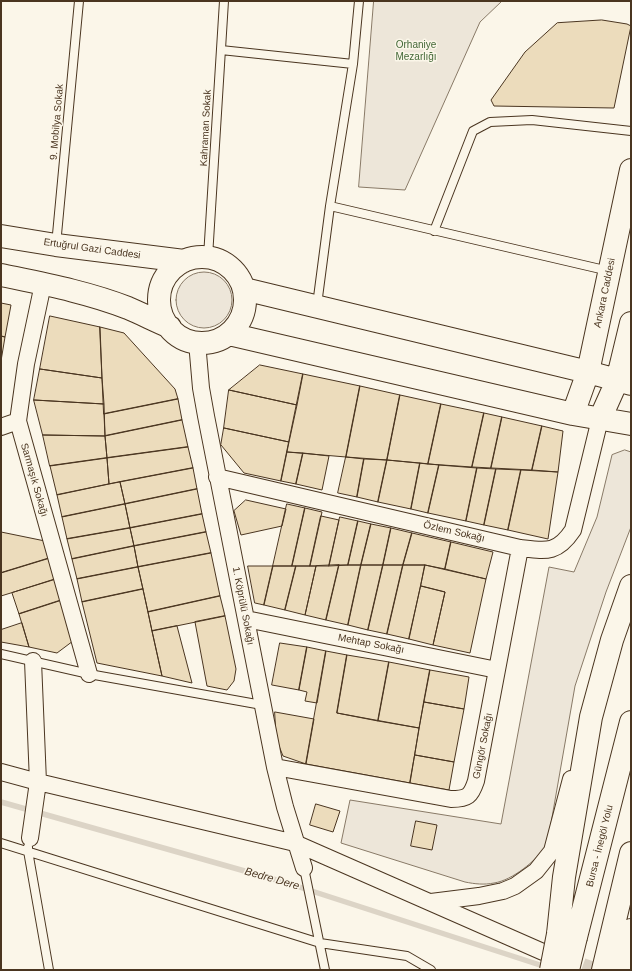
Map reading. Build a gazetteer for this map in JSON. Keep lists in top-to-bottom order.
{
  "streets": {
    "main road": ["Ertuğrul Gazi Caddesi", "Ankara Caddesi", "Bursa - İnegöl Yolu"],
    "street": [
      "Sarmaşık Sokağı",
      "Özlem Sokağı",
      "1. Köprülü Sokağı",
      "Mehtap Sokağı",
      "Güngör Sokağı"
    ],
    "lane": ["9. Mobilya Sokak", "Kahraman Sokak"]
  },
  "crossings": [
    ["9. Mobilya Sokak", "Ertuğrul Gazi Caddesi"],
    ["Kahraman Sokak", "Ertuğrul Gazi Caddesi"],
    ["Kahraman Sokak", "1. Köprülü Sokağı"],
    ["Ertuğrul Gazi Caddesi", "1. Köprülü Sokağı"],
    ["Özlem Sokağı", "1. Köprülü Sokağı"],
    ["Özlem Sokağı", "Güngör Sokağı"],
    ["1. Köprülü Sokağı", "Mehtap Sokağı"],
    ["1. Köprülü Sokağı", "Güngör Sokağı"],
    ["Mehtap Sokağı", "Güngör Sokağı"]
  ],
  "water": ["Bedre Dere"],
  "parks": ["Orhaniye Mezarlığı"]
}
